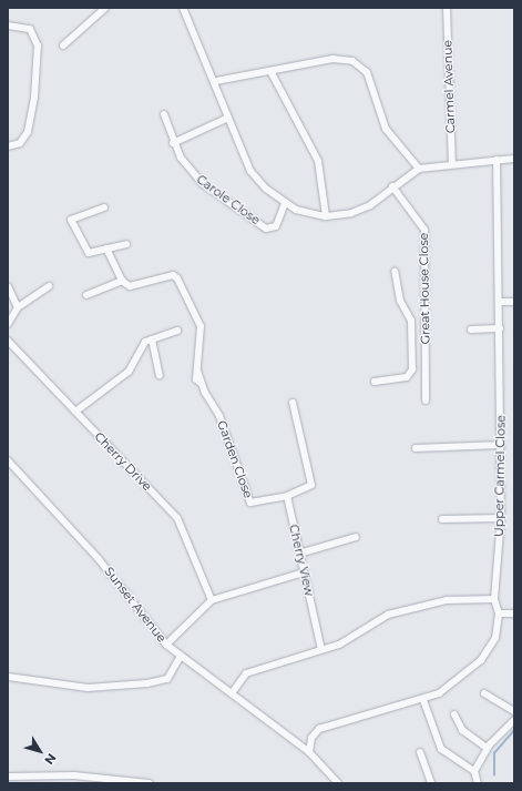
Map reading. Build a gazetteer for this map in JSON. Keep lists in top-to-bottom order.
{
  "streets": {
    "street": [
      "Carmel Avenue",
      "Carole Close",
      "Great House Close",
      "Garden Close",
      "Cherry Drive",
      "Upper Carmel Close",
      "Cherry View",
      "Sunset Avenue"
    ]
  },
  "crossings": [
    ["Garden Close", "Cherry View"],
    ["Upper Carmel Close", "Sunset Avenue"]
  ],
  "north": "bottom right"
}
